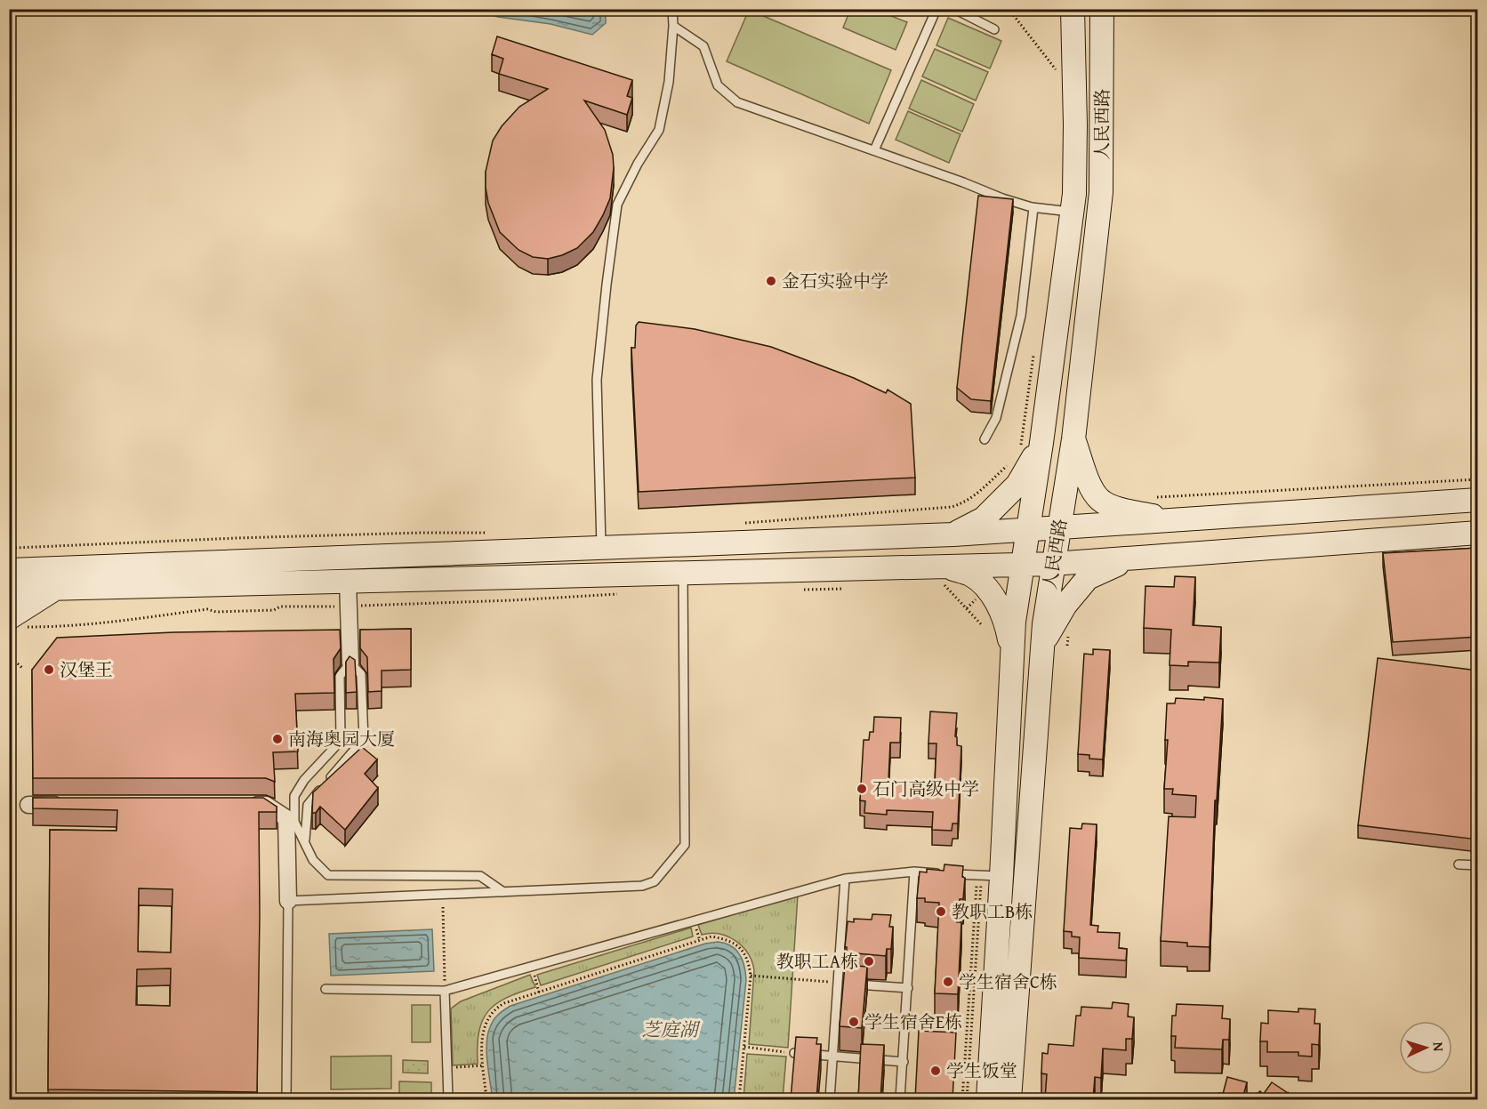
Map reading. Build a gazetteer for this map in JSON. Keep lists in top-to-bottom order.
{
  "streets": {
    "main road": ["人民西路"]
  },
  "water": ["芝庭湖"],
  "places": [
    "金石实验中学",
    "汉堡王",
    "南海奥园大厦",
    "石门高级中学",
    "教职工B栋",
    "教职工A栋",
    "学生宿舍C栋",
    "学生宿舍E栋",
    "学生饭堂"
  ],
  "north": "right"
}
